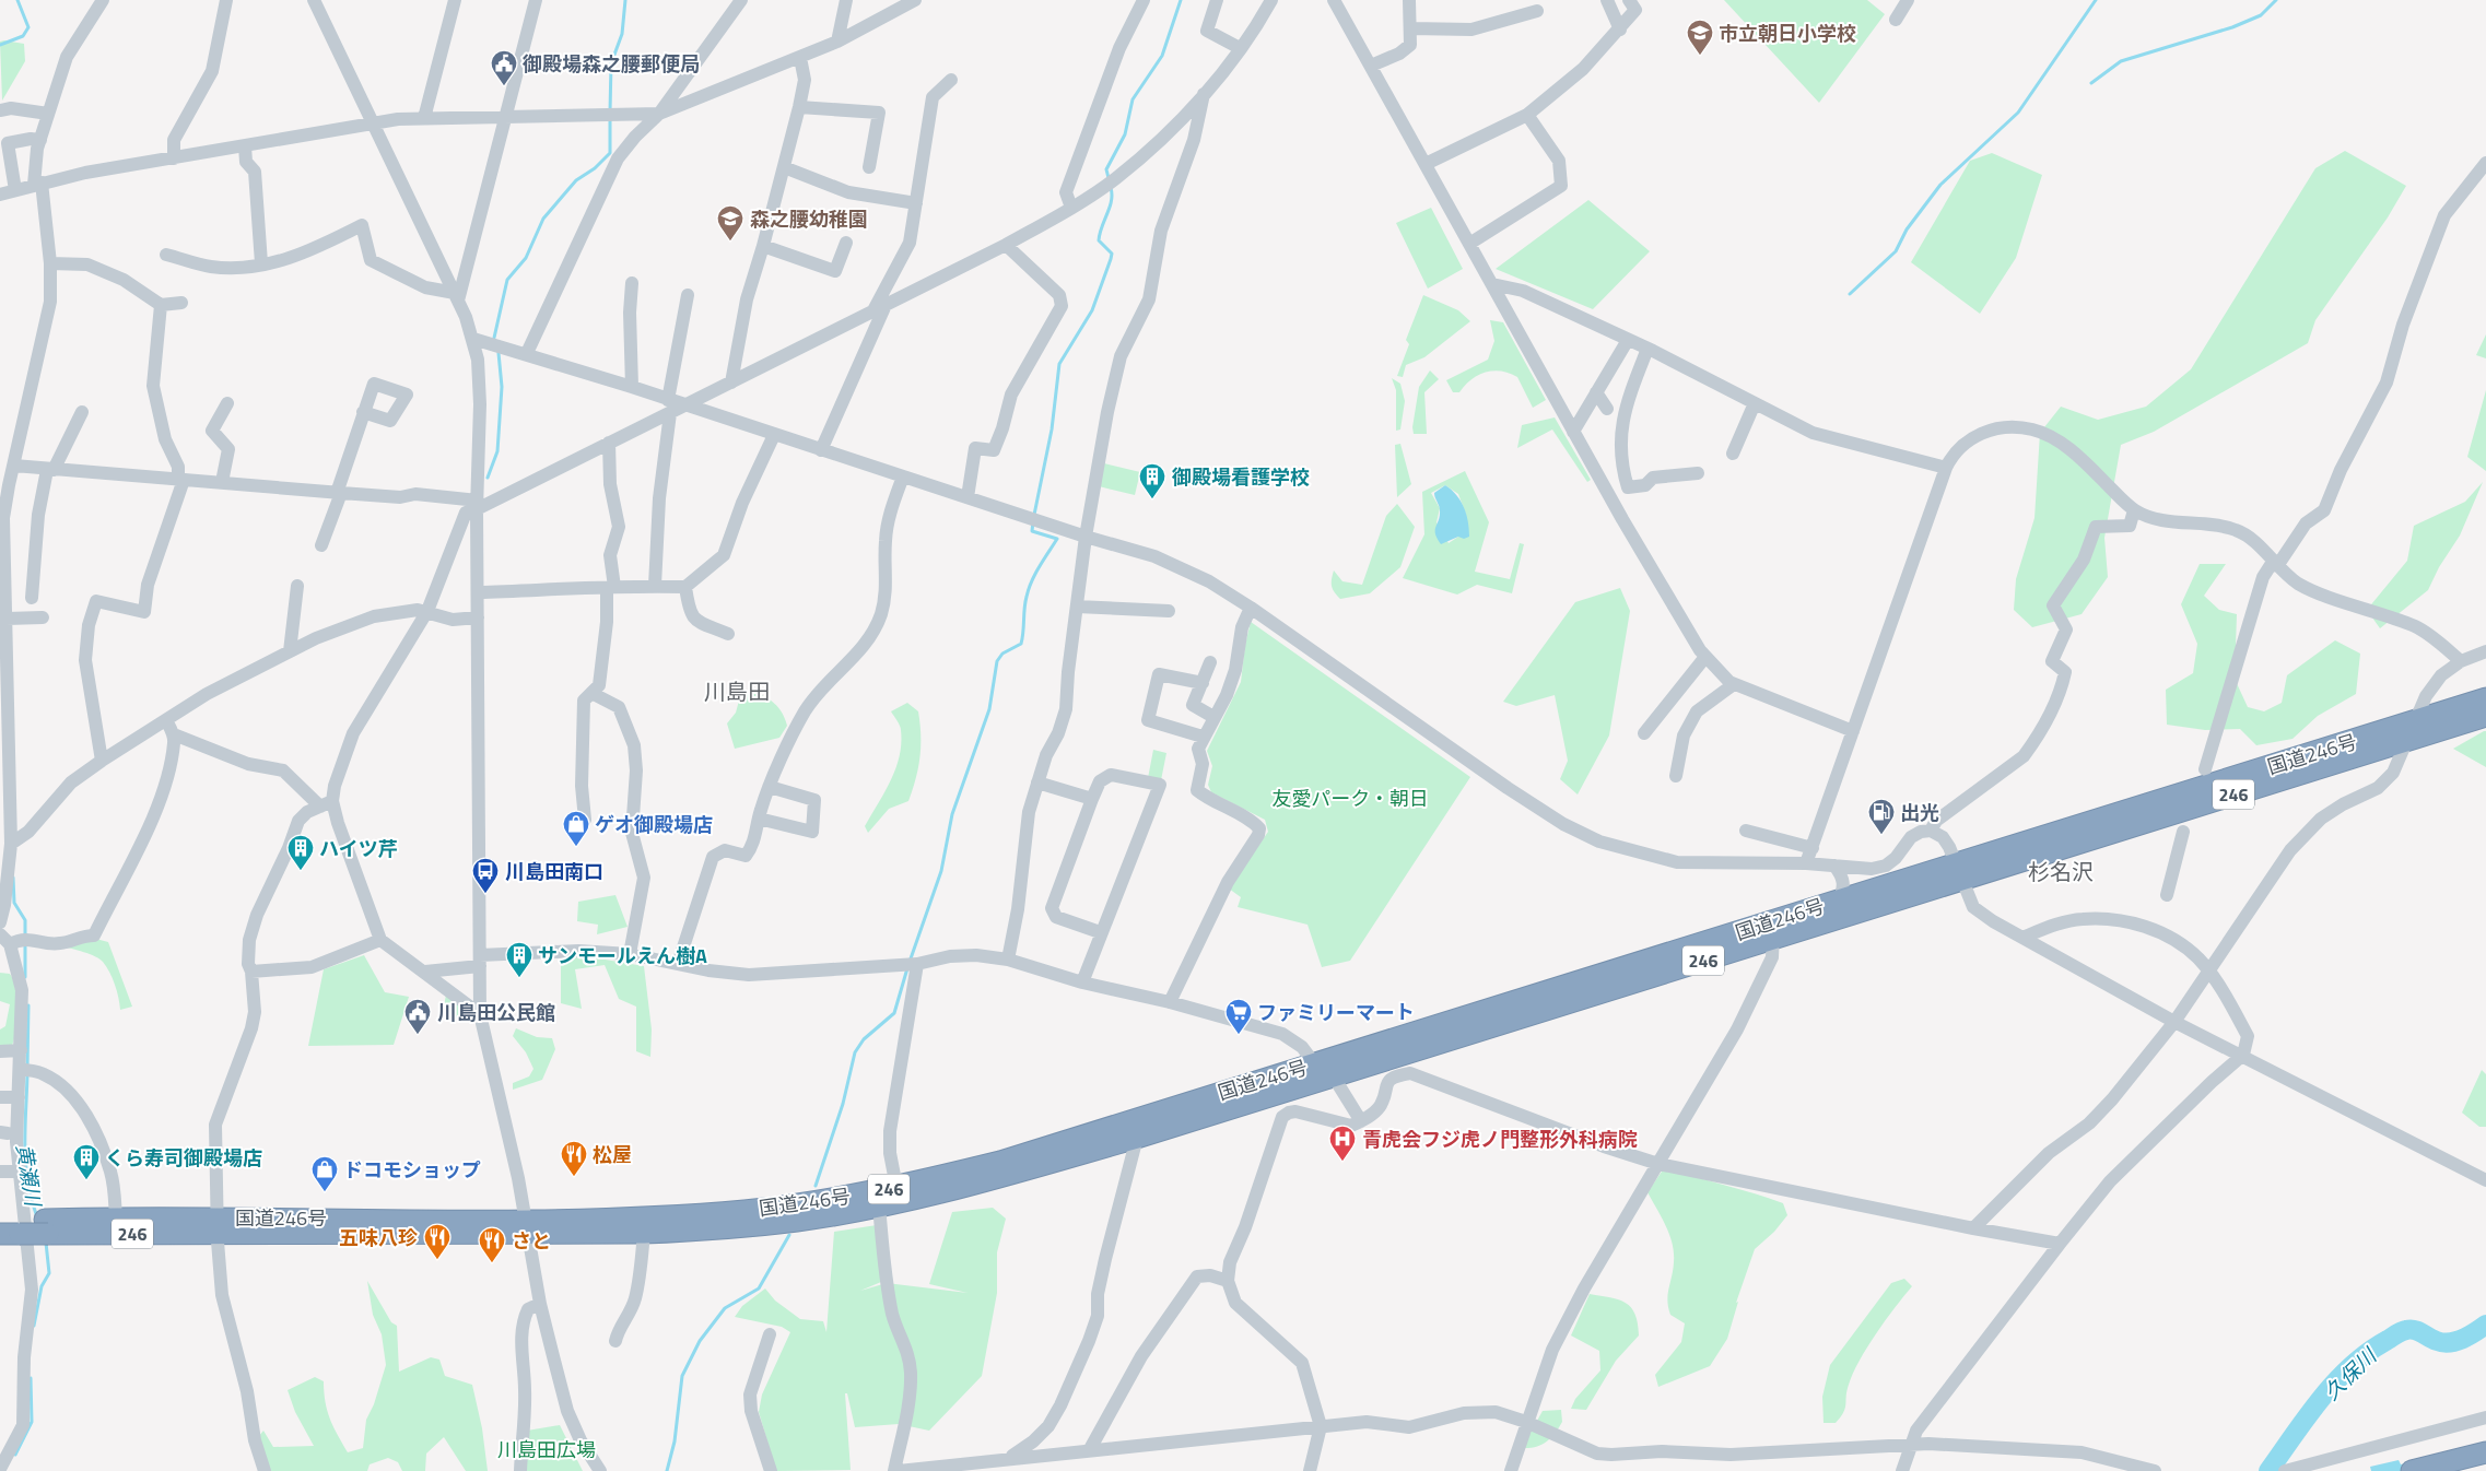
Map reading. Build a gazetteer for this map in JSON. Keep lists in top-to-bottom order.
{
  "streets": {
    "highway": ["国道246号", "246"]
  },
  "districts": ["川島田", "杉名沢"],
  "water": ["黄瀬川", "久保川"],
  "parks": ["友愛パーク・朝日", "川島田広場"],
  "places": {
    "school or university": ["市立朝日小学校", "森之腰幼稚園"],
    "public building": ["御殿場森之腰郵便局", "川島田公民館"],
    "building": [
      "御殿場看護学校",
      "ハイツ芹",
      "サンモールえん樹A",
      "くら寿司御殿場店"
    ],
    "fuel station": ["出光"],
    "shop": ["ゲオ御殿場店", "ドコモショップ"],
    "bus stop": ["川島田南口"],
    "supermarket": ["ファミリーマート"],
    "hospital": ["青虎会フジ虎ノ門整形外科病院"],
    "restaurant": ["松屋", "五味八珍", "さと"]
  }
}
